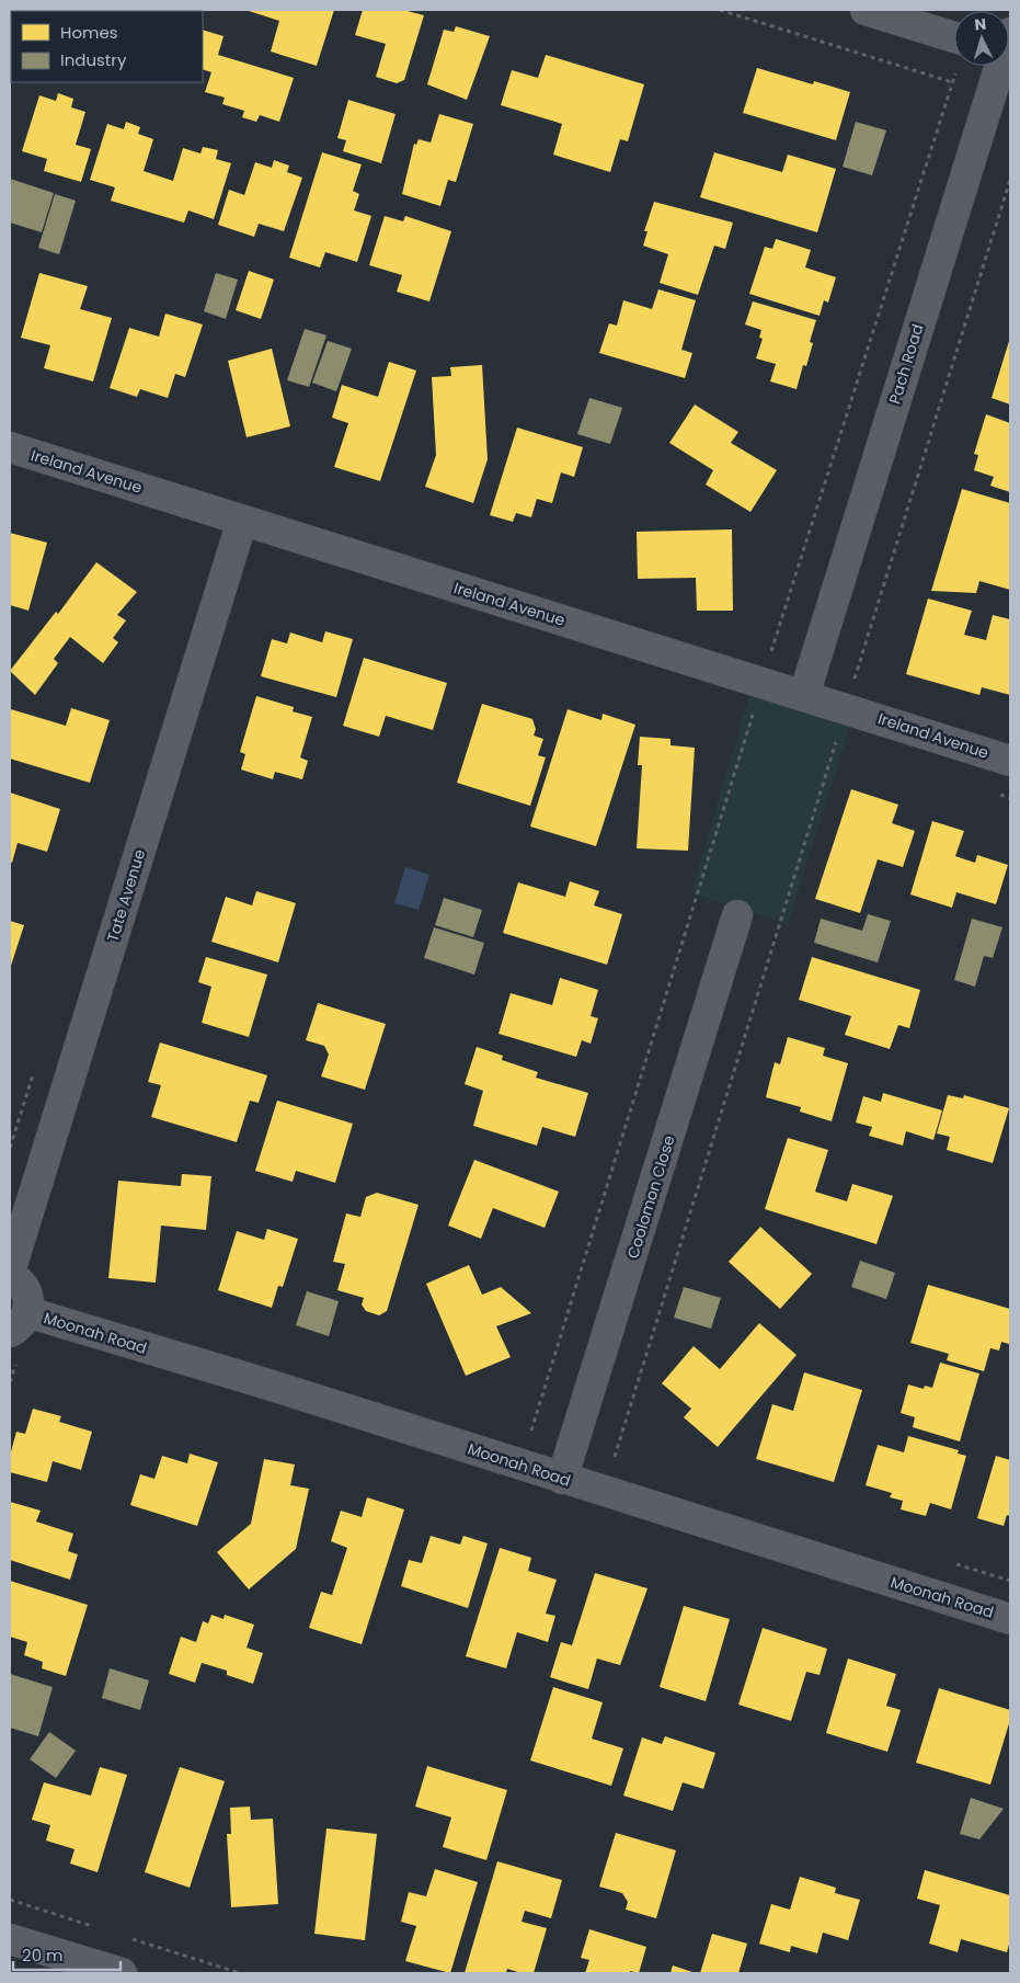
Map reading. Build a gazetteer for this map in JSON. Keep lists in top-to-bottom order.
{
  "streets": {
    "street": [
      "Pach Road",
      "Ireland Avenue",
      "Tate Avenue",
      "Coolomon Close",
      "Moonah Road"
    ]
  },
  "crossings": [
    ["Pach Road", "Ireland Avenue"],
    ["Ireland Avenue", "Tate Avenue"],
    ["Coolomon Close", "Moonah Road"]
  ],
  "legend": ["Homes", "Industry"],
  "scale_bar": "20 m",
  "north": "top"
}
